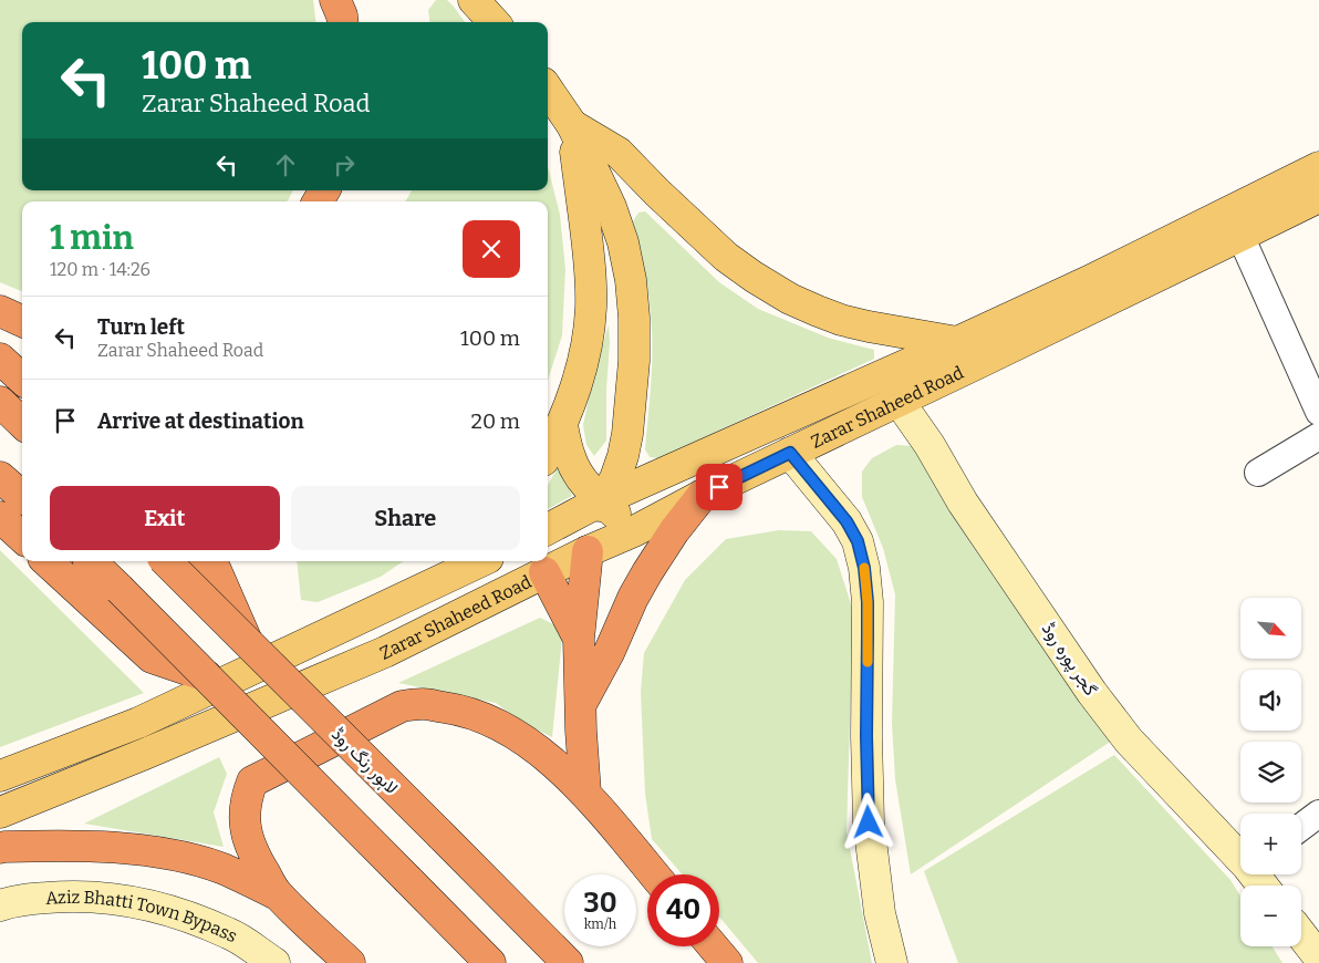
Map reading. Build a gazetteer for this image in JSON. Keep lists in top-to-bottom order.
{
  "streets": {
    "highway": ["لاہور رنگ روڈ"],
    "main road": ["Zarar Shaheed Road"],
    "street": ["گجر پورہ روڈ", "Aziz Bhatti Town Bypass"]
  },
  "crossings": [
    ["Zarar Shaheed Road", "گجر پورہ روڈ"]
  ],
  "north": "bottom right",
  "page": {
    "turn": ["100 m", "Zarar Shaheed Road"],
    "heading": ["1 min", "120 m · 14:26"],
    "list": [
      {
        "name": "Turn left",
        "note": "Zarar Shaheed Road",
        "value": "100 m"
      },
      {
        "name": "Arrive at destination",
        "value": "20 m"
      }
    ],
    "buttons": ["Exit", "Share"],
    "map_buttons": ["+", "−"],
    "speed": "30 km/h",
    "limit": "40"
  }
}
